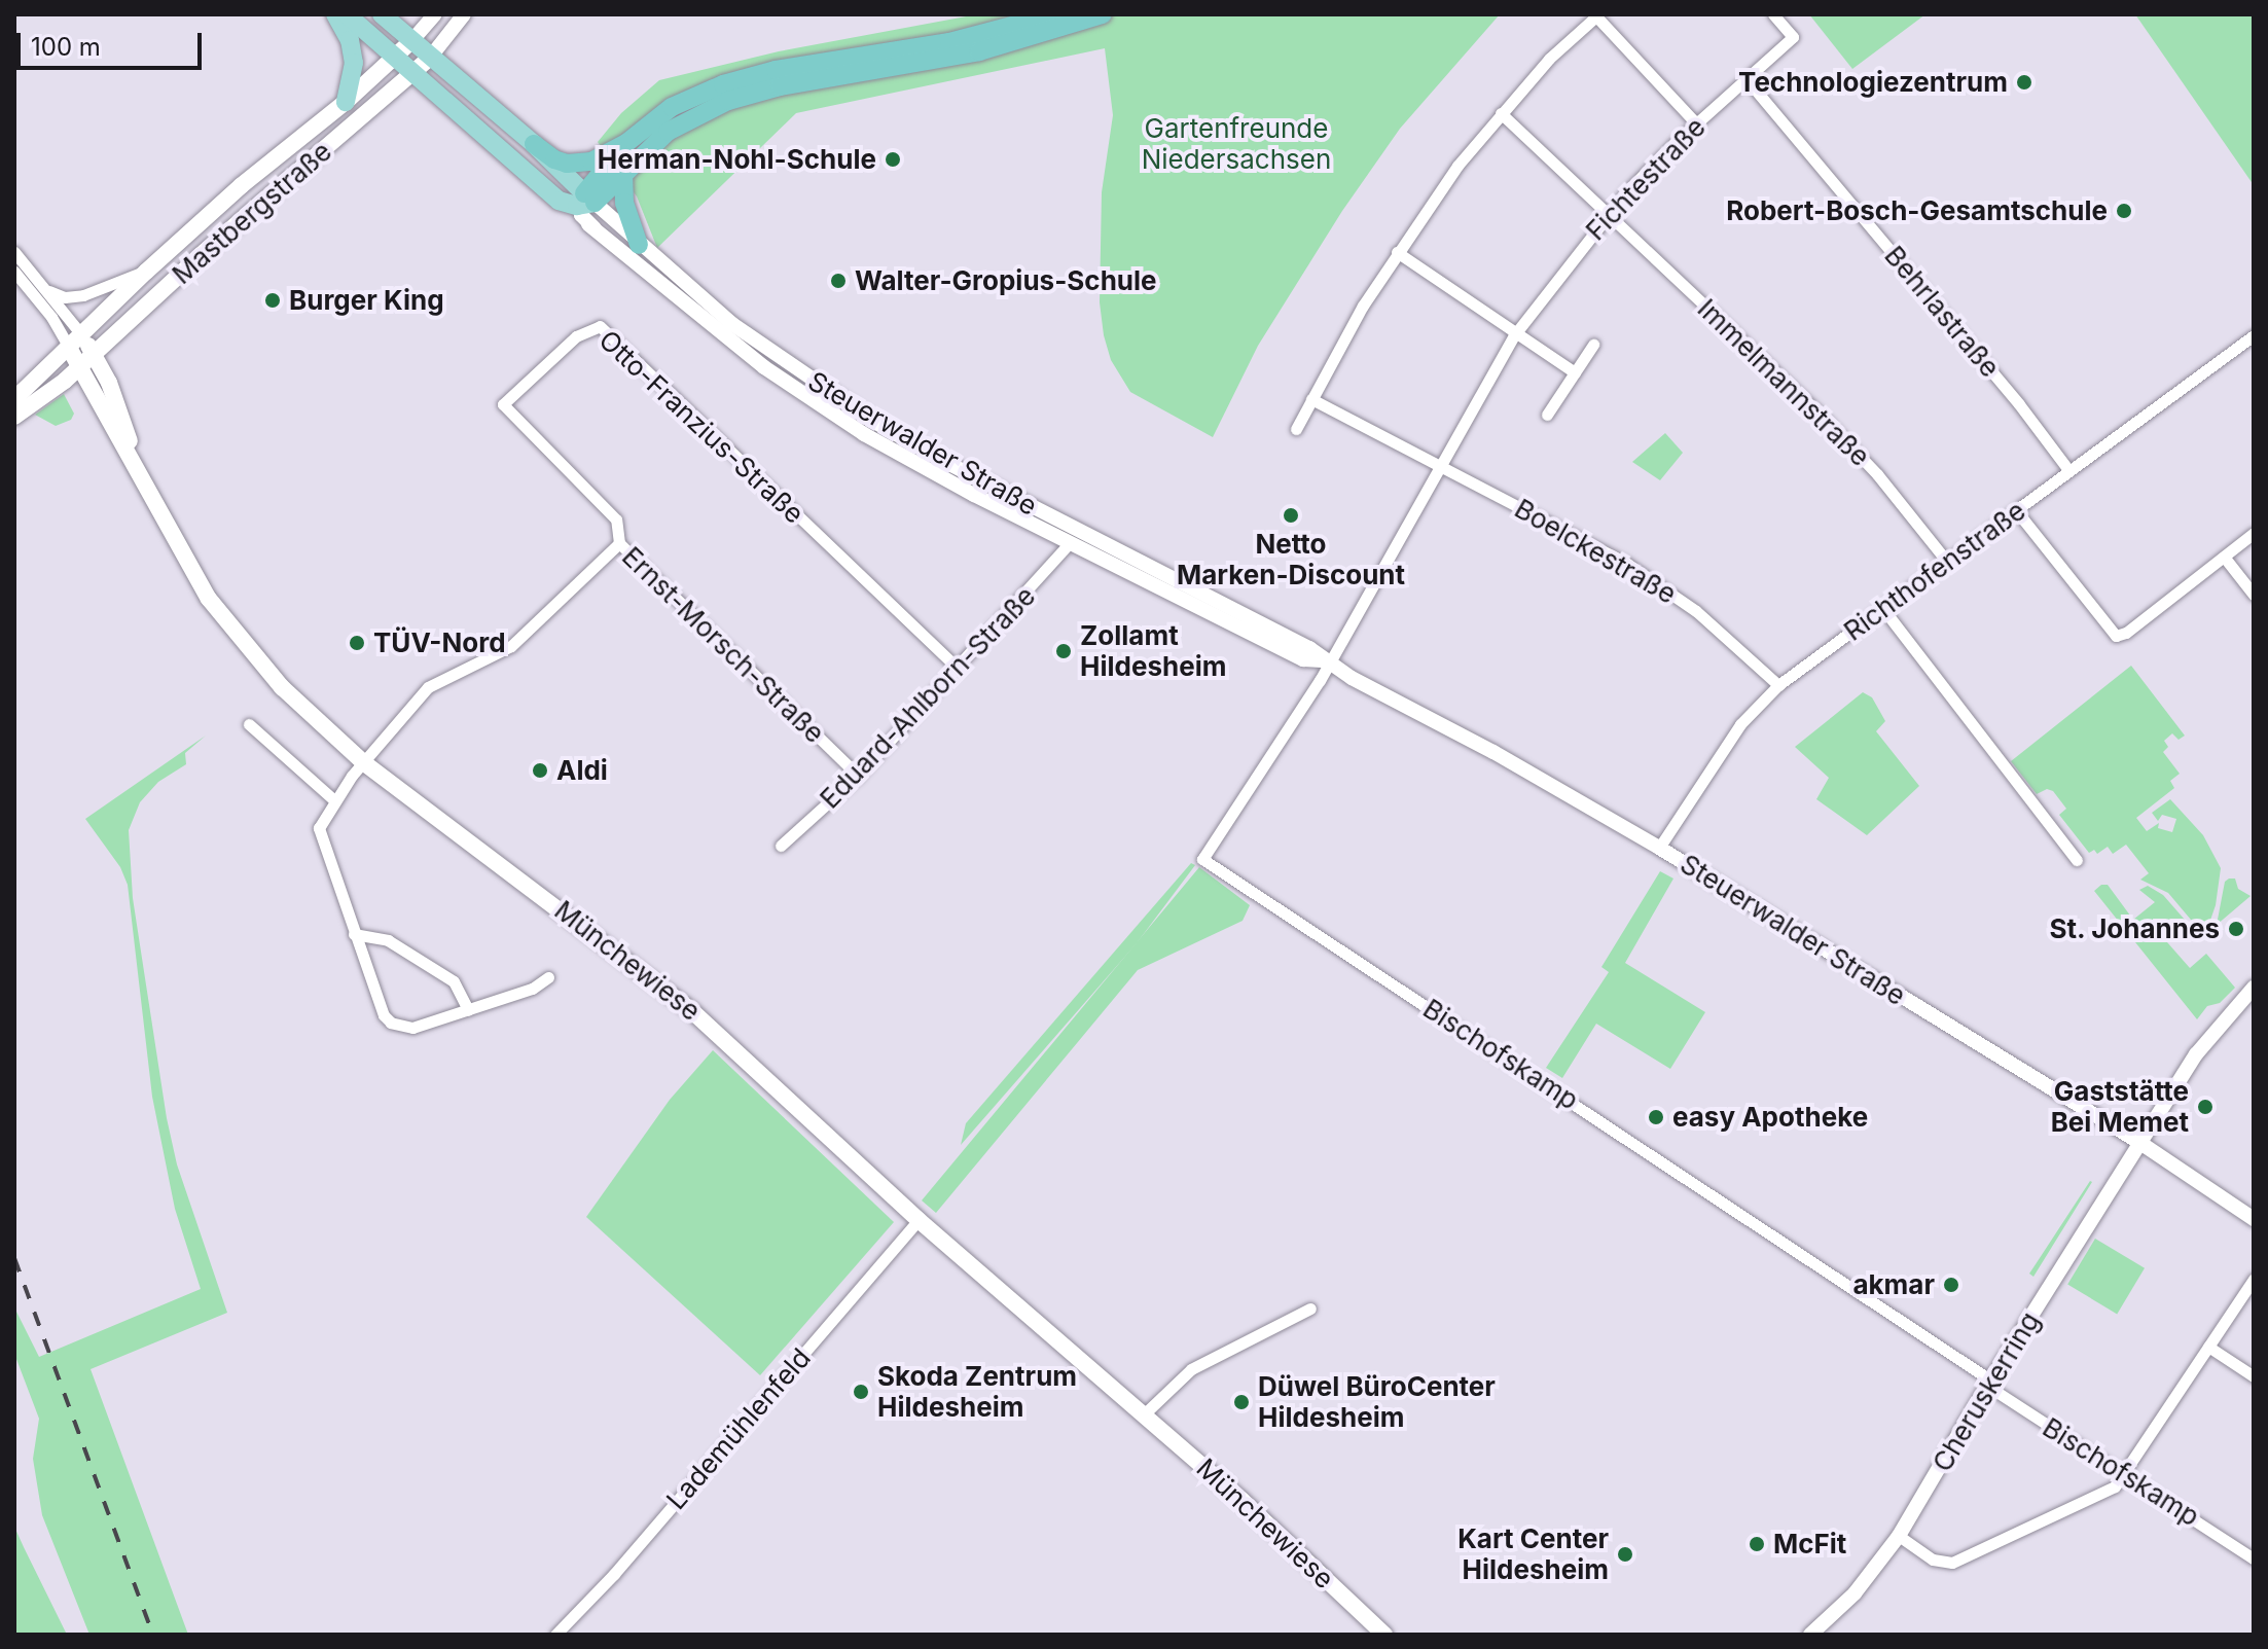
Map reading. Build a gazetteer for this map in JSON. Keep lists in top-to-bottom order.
{
  "streets": {
    "main road": ["Mastbergstraße", "Steuerwalder Straße", "Münchewiese"],
    "street": [
      "Fichtestraße",
      "Behrlastraße",
      "Immelmannstraße",
      "Otto-Franzius-Straße",
      "Boelckestraße",
      "Richthofenstraße",
      "Ernst-Morsch-Straße",
      "Eduard-Ahlborn-Straße",
      "Bischofskamp",
      "Cheruskerring",
      "Lademühlenfeld"
    ]
  },
  "crossings": [
    ["Fichtestraße", "Behrlastraße"],
    ["Fichtestraße", "Immelmannstraße"],
    ["Fichtestraße", "Steuerwalder Straße"],
    ["Fichtestraße", "Boelckestraße"],
    ["Fichtestraße", "Bischofskamp"],
    ["Mastbergstraße", "Steuerwalder Straße"],
    ["Mastbergstraße", "Münchewiese"],
    ["Behrlastraße", "Richthofenstraße"],
    ["Immelmannstraße", "Richthofenstraße"],
    ["Otto-Franzius-Straße", "Ernst-Morsch-Straße"],
    ["Otto-Franzius-Straße", "Eduard-Ahlborn-Straße"],
    ["Steuerwalder Straße", "Richthofenstraße"],
    ["Steuerwalder Straße", "Eduard-Ahlborn-Straße"],
    ["Steuerwalder Straße", "Bischofskamp"],
    ["Steuerwalder Straße", "Cheruskerring"],
    ["Boelckestraße", "Richthofenstraße"],
    ["Ernst-Morsch-Straße", "Eduard-Ahlborn-Straße"],
    ["Ernst-Morsch-Straße", "Münchewiese"],
    ["Münchewiese", "Lademühlenfeld"],
    ["Bischofskamp", "Cheruskerring"]
  ],
  "parks": ["Gartenfreunde Niedersachsen"],
  "places": [
    "Technologiezentrum",
    "Herman-Nohl-Schule",
    "Robert-Bosch-Gesamtschule",
    "Walter-Gropius-Schule",
    "Burger King",
    "Netto Marken-Discount",
    "TÜV-Nord",
    "Zollamt Hildesheim",
    "Aldi",
    "St. Johannes",
    "Gaststätte Bei Memet",
    "easy Apotheke",
    "akmar",
    "Skoda Zentrum Hildesheim",
    "Düwel BüroCenter Hildesheim",
    "McFit",
    "Kart Center Hildesheim"
  ],
  "scale_bar": "100 m"
}
